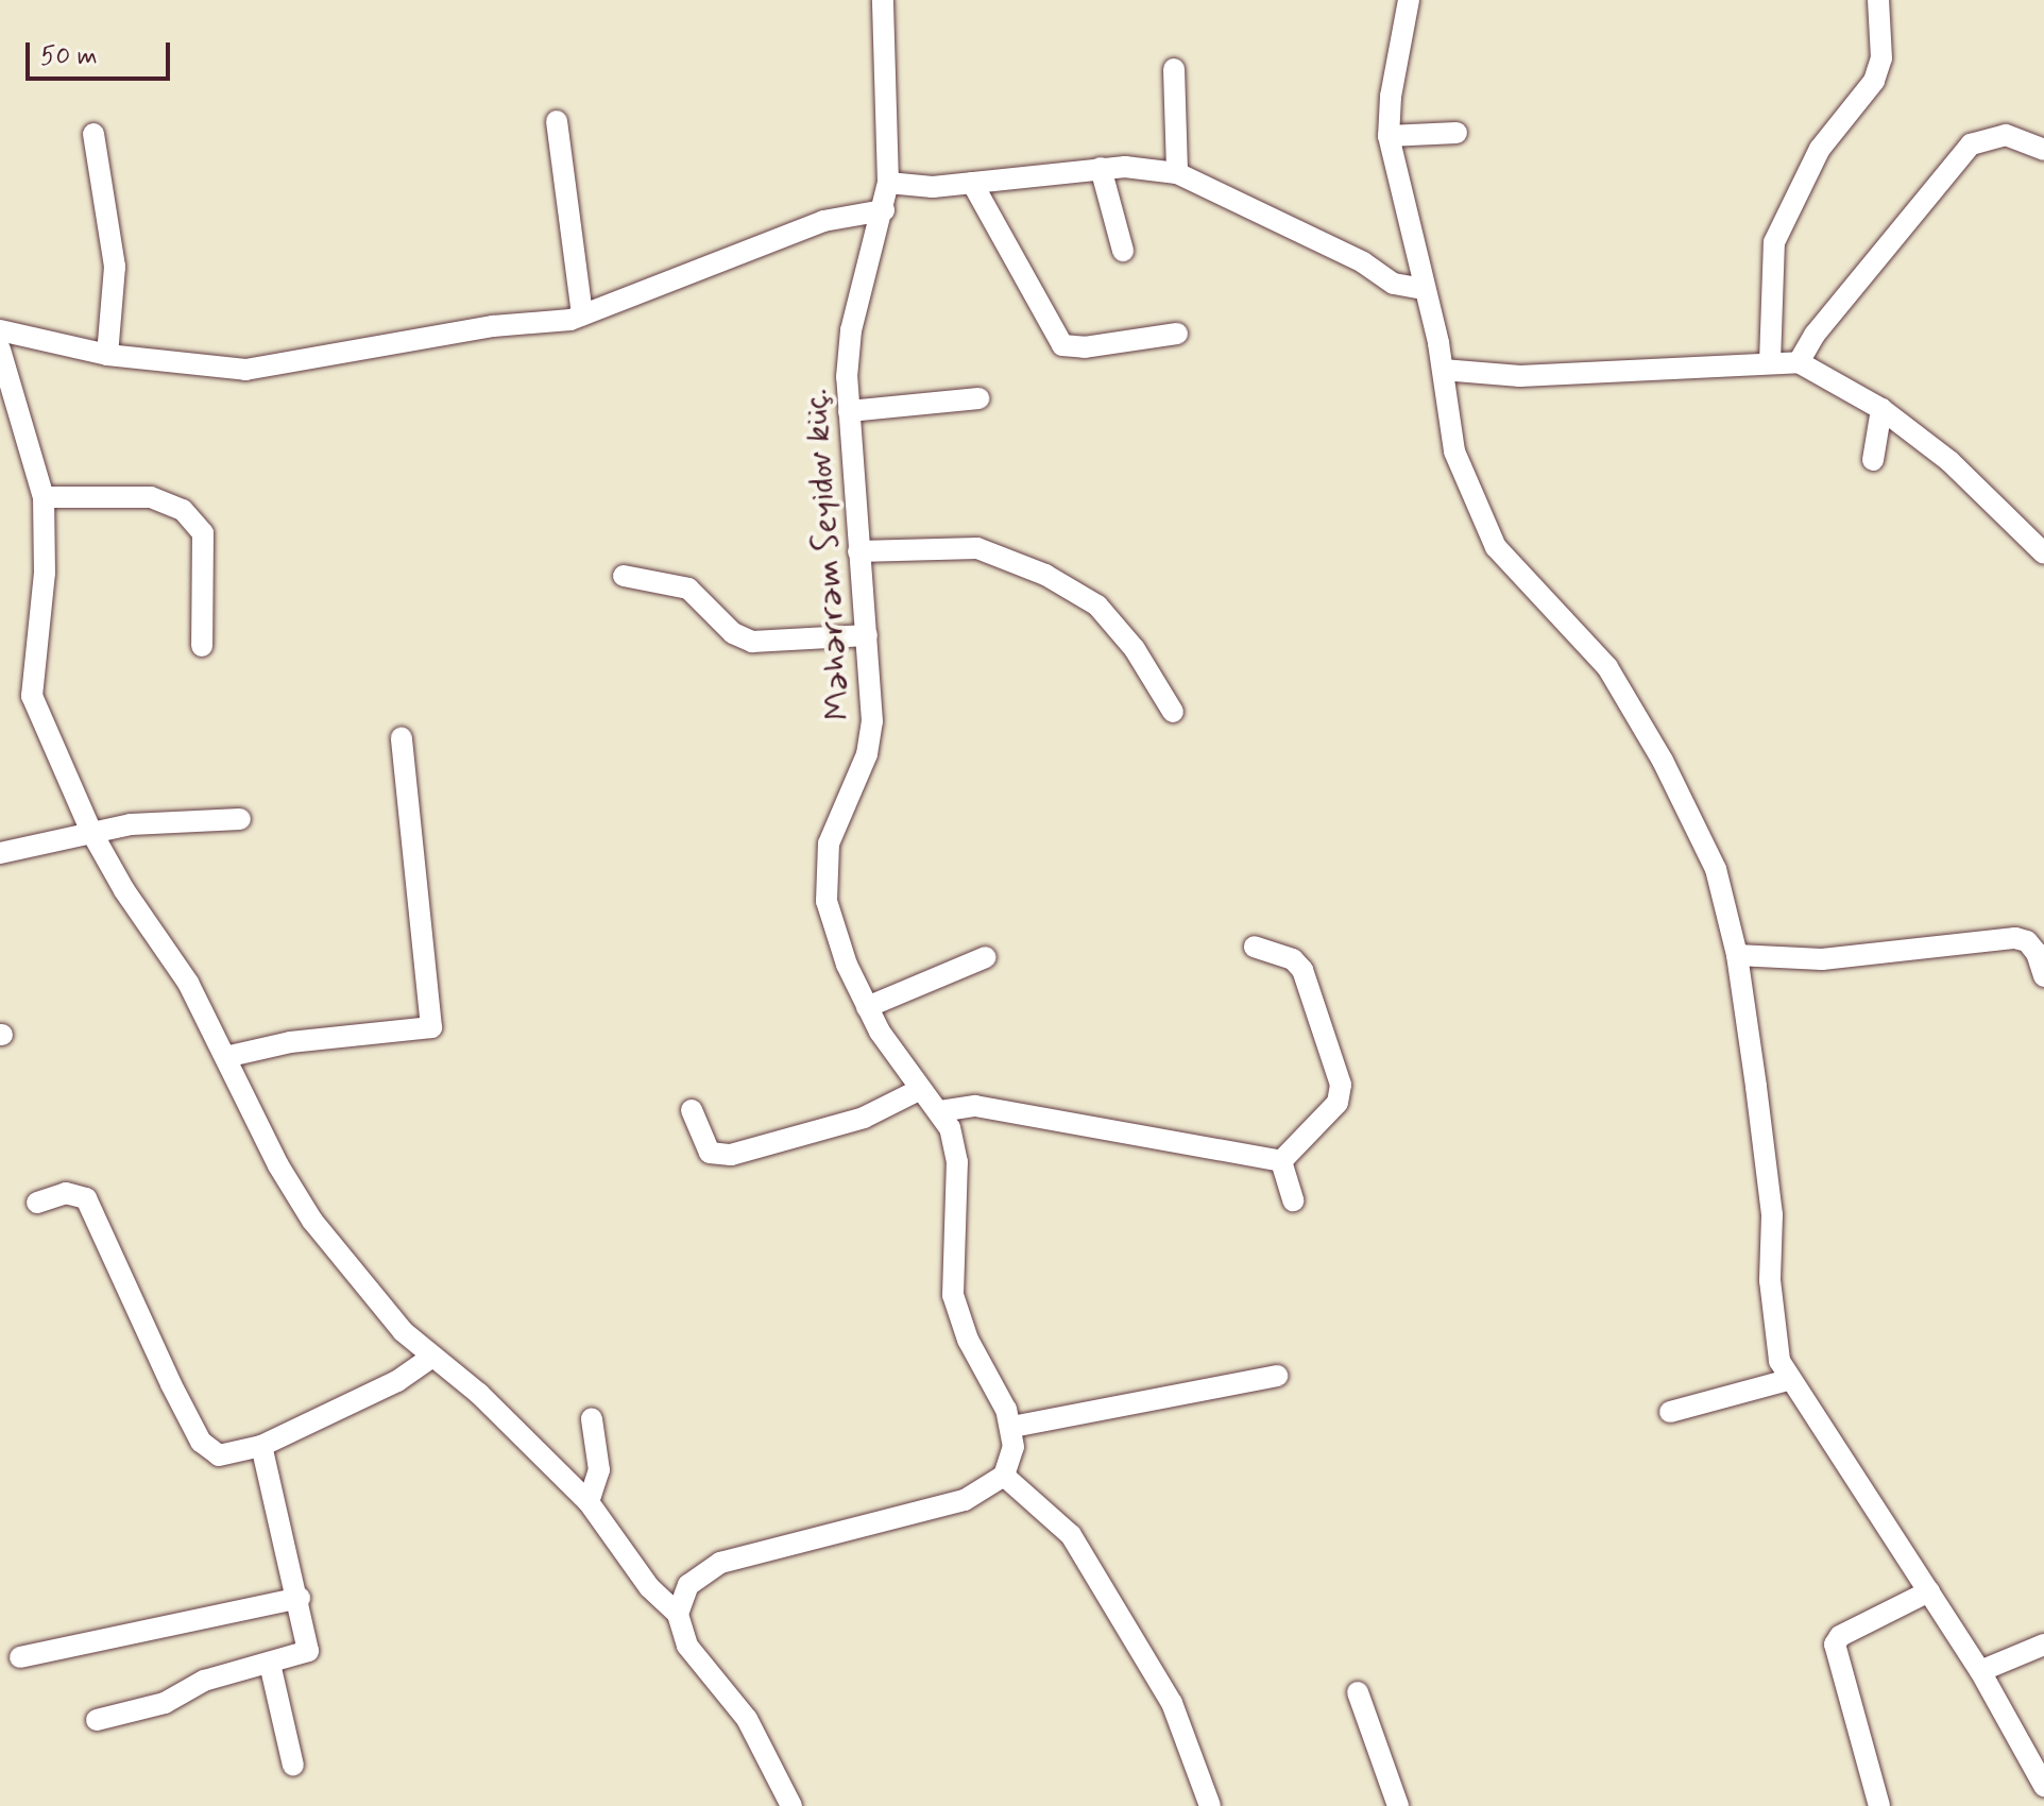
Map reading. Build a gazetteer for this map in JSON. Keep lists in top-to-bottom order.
{
  "streets": {
    "street": ["Məhərrəm Seyidov küç."]
  },
  "scale_bar": "50 m"
}
